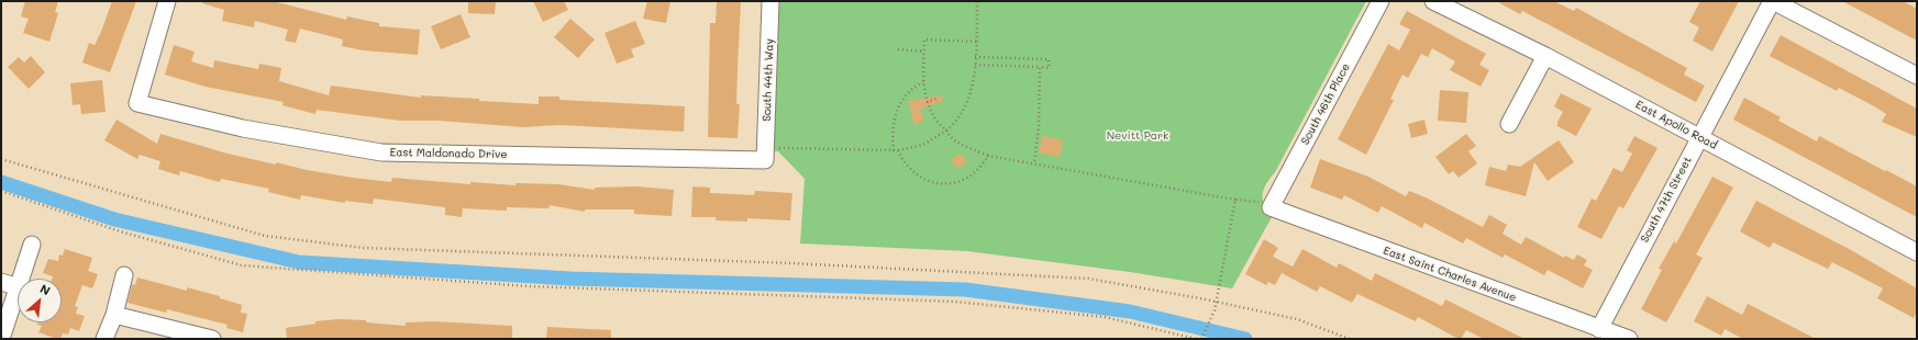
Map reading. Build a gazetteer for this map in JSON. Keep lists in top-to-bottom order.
{
  "streets": {
    "street": [
      "South 44th Way",
      "South 46th Place",
      "East Apollo Road",
      "East Maldonado Drive",
      "South 47th Street",
      "East Saint Charles Avenue"
    ]
  },
  "crossings": [
    ["South 44th Way", "East Maldonado Drive"],
    ["South 46th Place", "East Saint Charles Avenue"],
    ["East Apollo Road", "South 47th Street"],
    ["South 47th Street", "East Saint Charles Avenue"]
  ],
  "parks": ["Nevitt Park"],
  "north": "top right"
}
